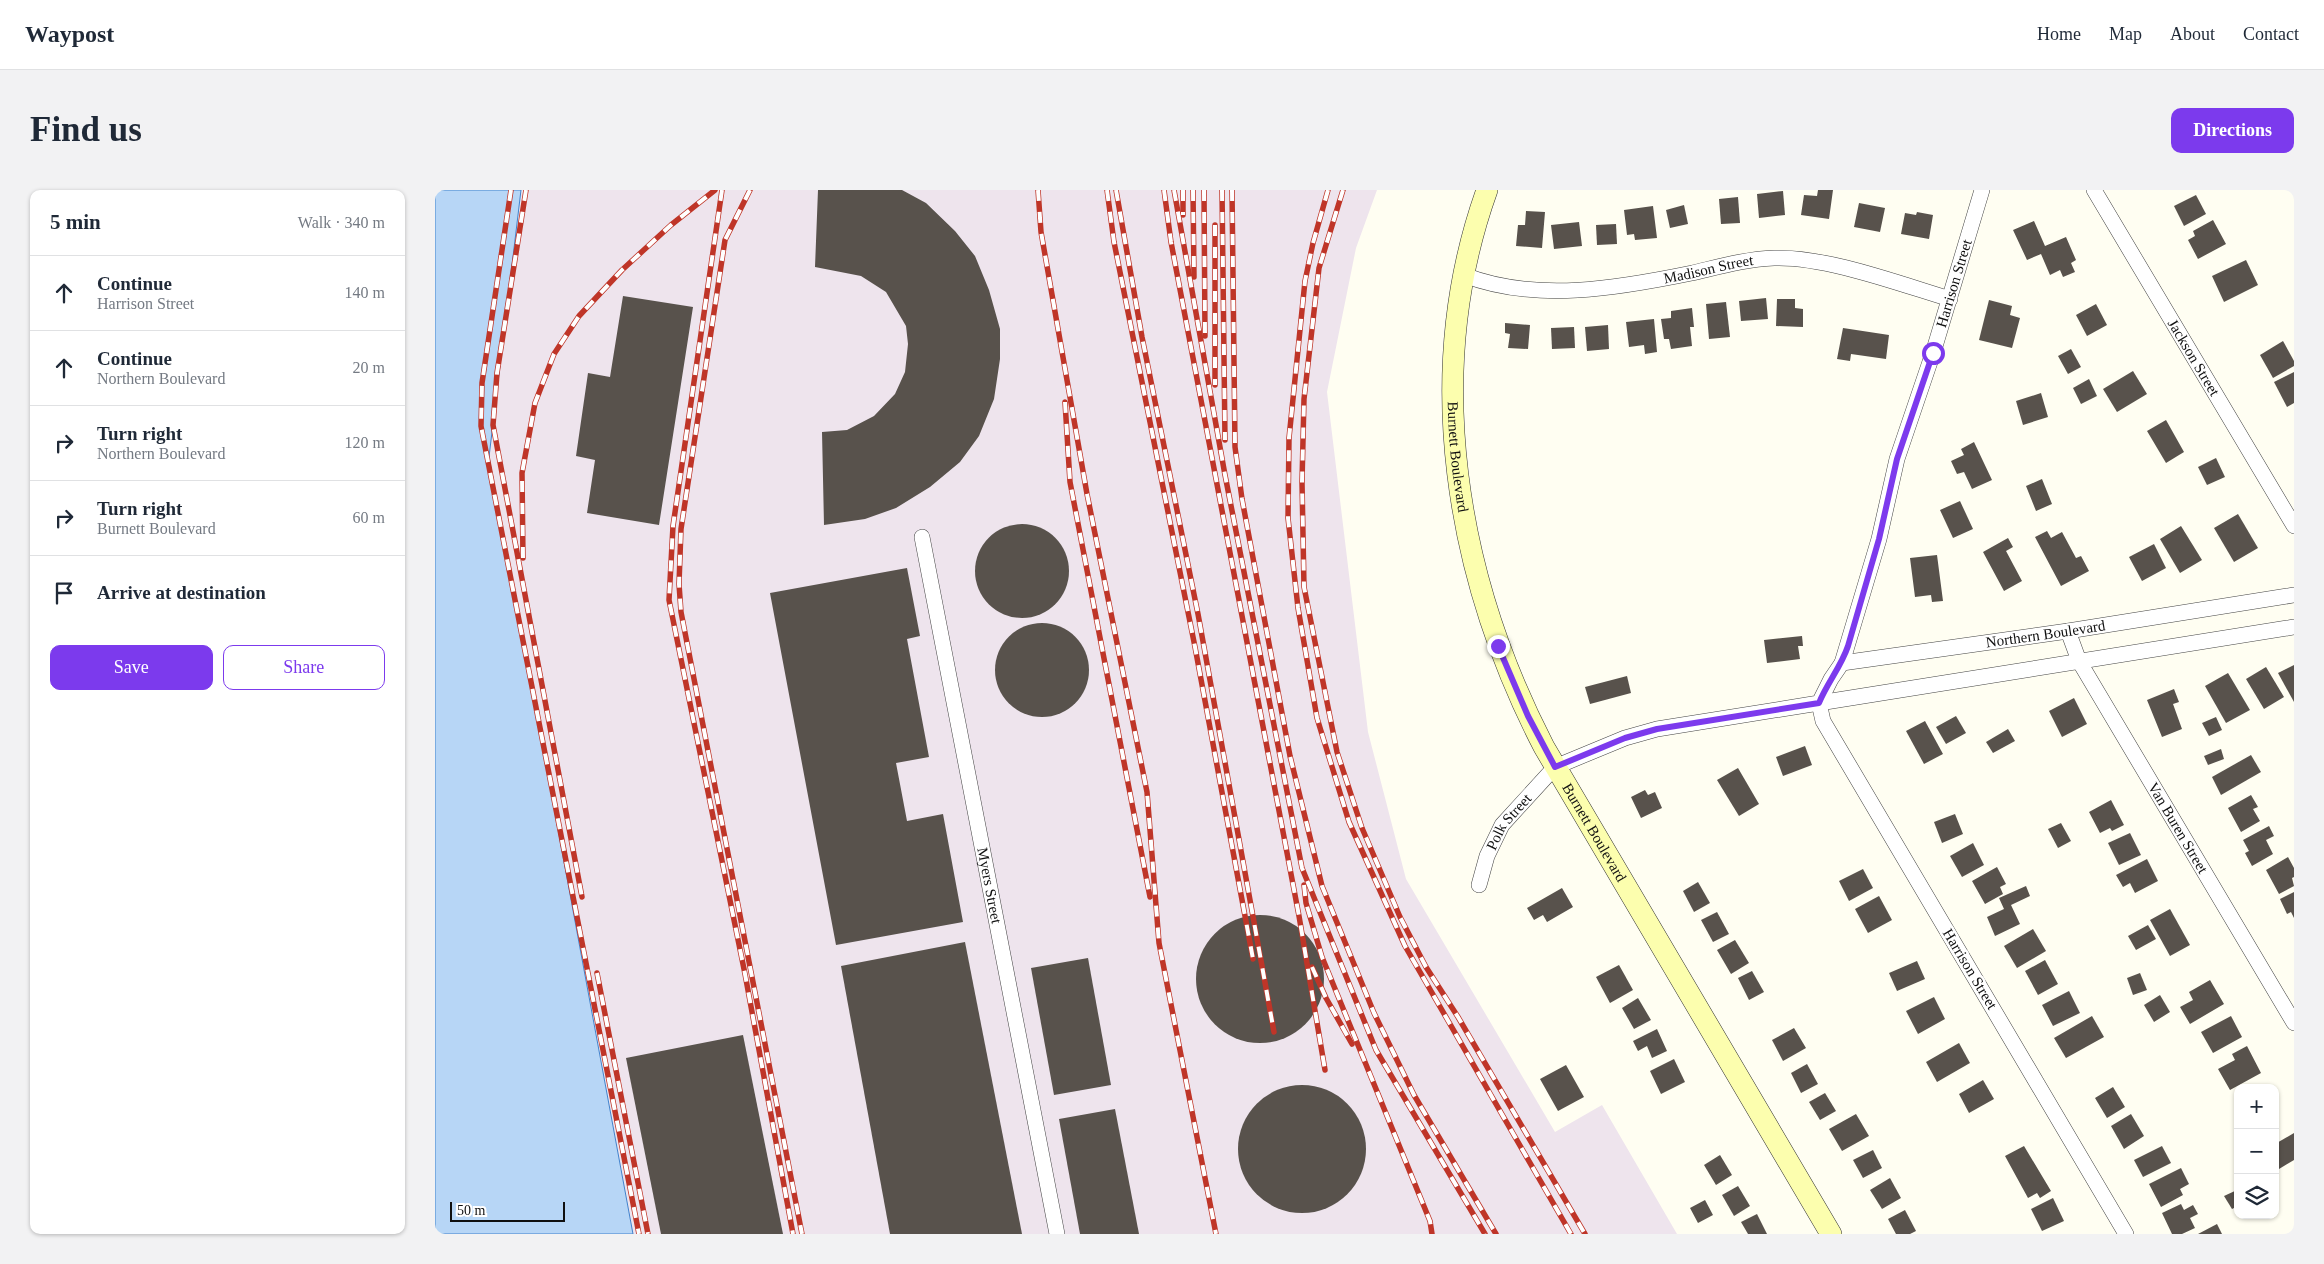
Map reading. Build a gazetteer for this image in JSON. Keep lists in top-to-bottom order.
{
  "streets": {
    "main road": ["Burnett Boulevard"],
    "street": [
      "Madison Street",
      "Harrison Street",
      "Jackson Street",
      "Northern Boulevard",
      "Polk Street",
      "Van Buren Street",
      "Myers Street"
    ]
  },
  "crossings": [
    ["Madison Street", "Harrison Street"],
    ["Madison Street", "Burnett Boulevard"],
    ["Harrison Street", "Northern Boulevard"],
    ["Burnett Boulevard", "Northern Boulevard"],
    ["Burnett Boulevard", "Polk Street"],
    ["Northern Boulevard", "Polk Street"],
    ["Northern Boulevard", "Van Buren Street"]
  ],
  "scale_bar": "50 m",
  "page": {
    "header": "Waypost",
    "nav": [
      "Home",
      "Map",
      "About",
      "Contact"
    ],
    "buttons": [
      "Directions",
      ["Save", "Share"]
    ],
    "title": "Find us",
    "heading": ["5 min", "Walk · 340 m"],
    "list": [
      ["Continue", "Harrison Street", "140 m"],
      ["Continue", "Northern Boulevard", "20 m"],
      ["Turn right", "Northern Boulevard", "120 m"],
      ["Turn right", "Burnett Boulevard", "60 m"],
      "Arrive at destination"
    ],
    "map_buttons": ["+", "−"],
    "scale": "50 m"
  }
}
